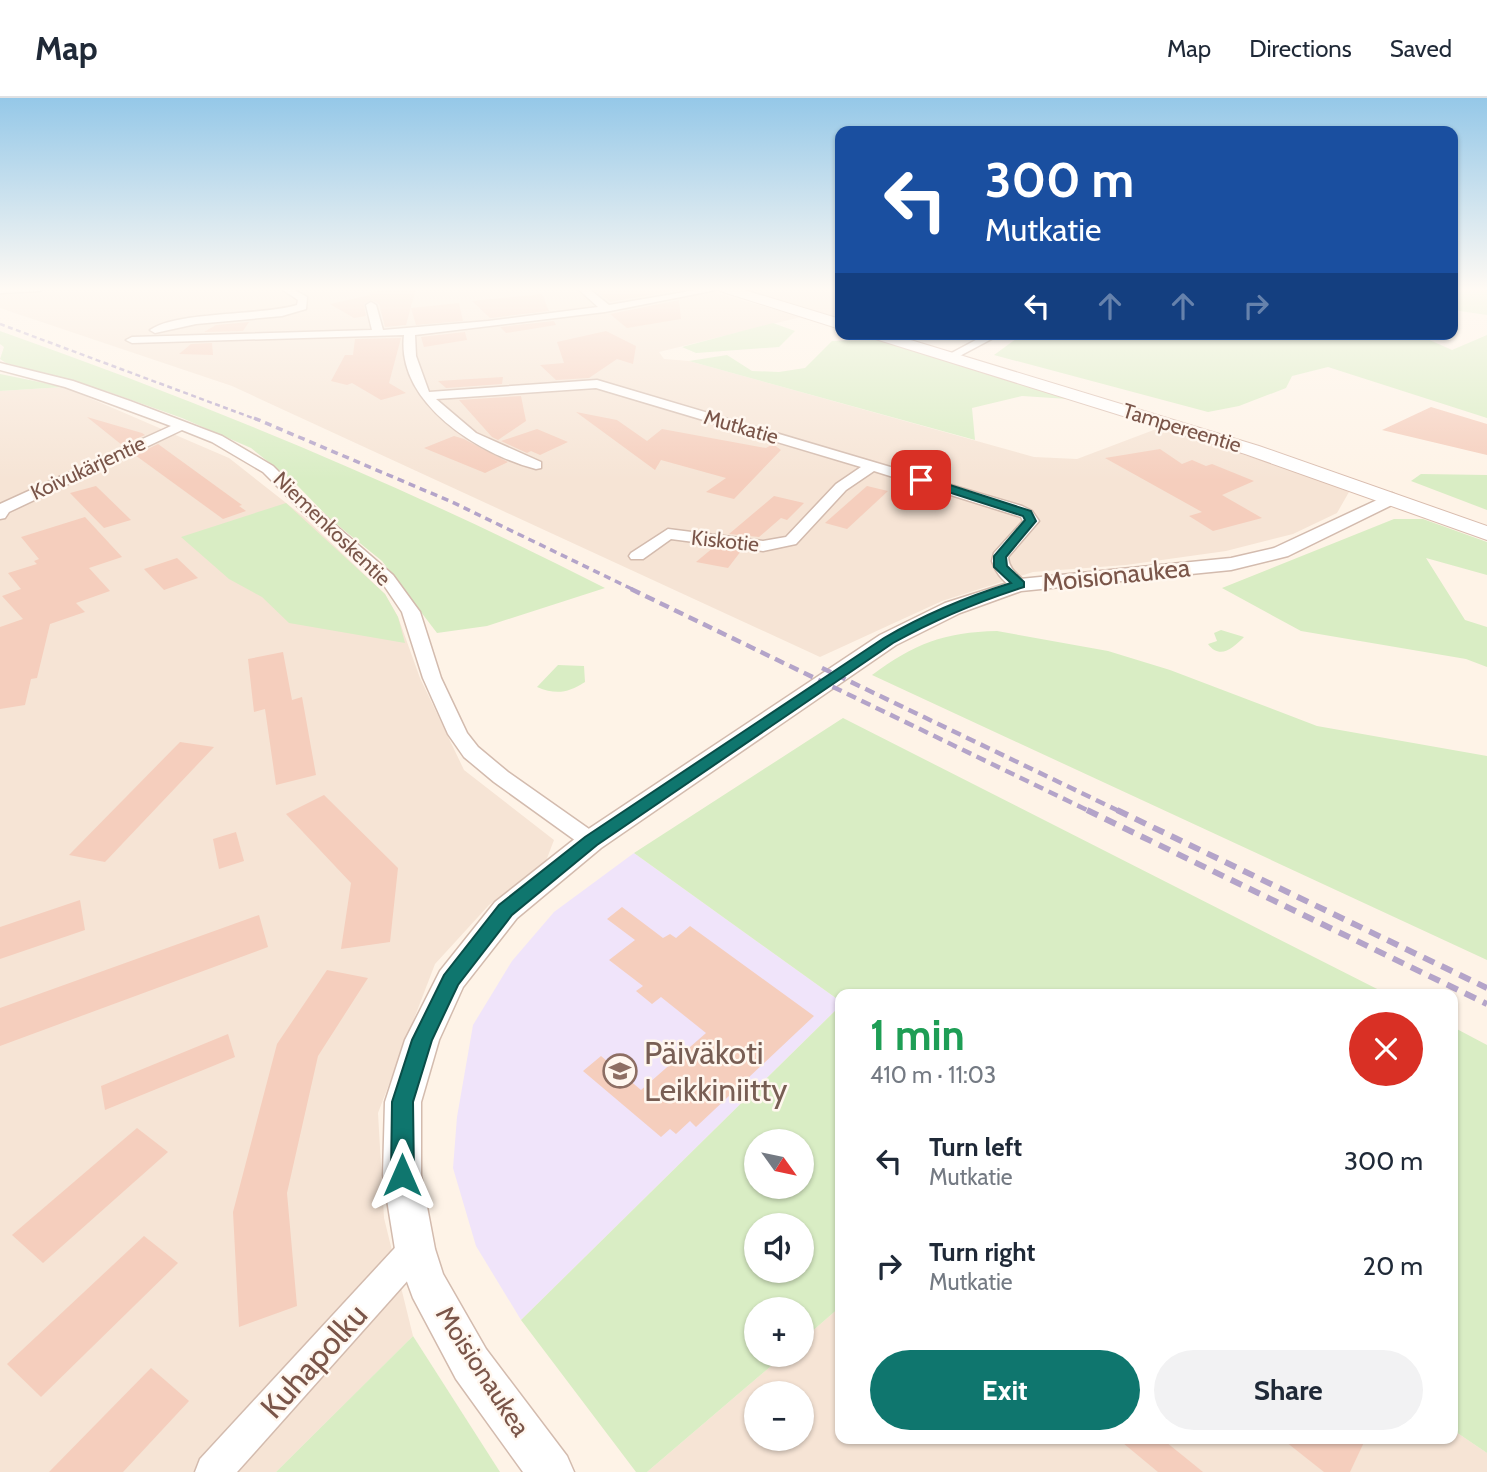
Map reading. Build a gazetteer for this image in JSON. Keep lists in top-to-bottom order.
{
  "streets": {
    "main road": ["Tampereentie"],
    "street": [
      "Mutkatie",
      "Koivukärjentie",
      "Niemenkoskentie",
      "Kiskotie",
      "Moisionaukea",
      "Kuhapolku"
    ]
  },
  "crossings": [
    ["Mutkatie", "Kiskotie"],
    ["Mutkatie", "Moisionaukea"],
    ["Tampereentie", "Moisionaukea"],
    ["Koivukärjentie", "Niemenkoskentie"],
    ["Niemenkoskentie", "Moisionaukea"],
    ["Moisionaukea", "Kuhapolku"]
  ],
  "places": {
    "school or university": ["Päiväkoti Leikkiniitty"]
  },
  "north": "bottom right",
  "page": {
    "header": "Map",
    "nav": ["Map", "Directions", "Saved"],
    "turn": ["300 m", "Mutkatie"],
    "heading": ["1 min", "410 m · 11:03"],
    "list": [
      {
        "name": "Turn left",
        "note": "Mutkatie",
        "value": "300 m"
      },
      {
        "name": "Turn right",
        "note": "Mutkatie",
        "value": "20 m"
      }
    ],
    "map_buttons": ["+", "−"],
    "buttons": ["Exit", "Share"]
  }
}
